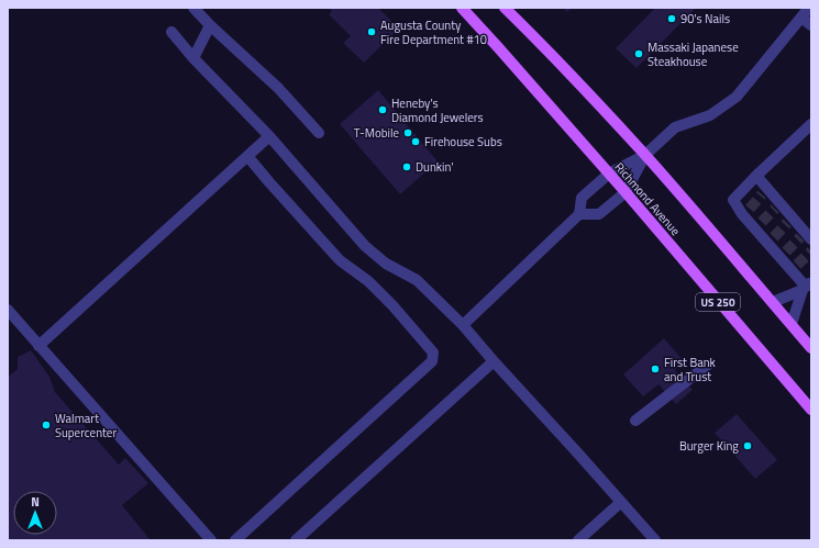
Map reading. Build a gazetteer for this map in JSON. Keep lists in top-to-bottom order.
{
  "streets": {
    "main road": ["Richmond Avenue", "US 250"]
  },
  "places": [
    "90's Nails",
    "Augusta County Fire Department #10",
    "Massaki Japanese Steakhouse",
    "Heneby's Diamond Jewelers",
    "T-Mobile",
    "Firehouse Subs",
    "Dunkin'",
    "First Bank and Trust",
    "Walmart Supercenter",
    "Burger King"
  ],
  "north": "top"
}
